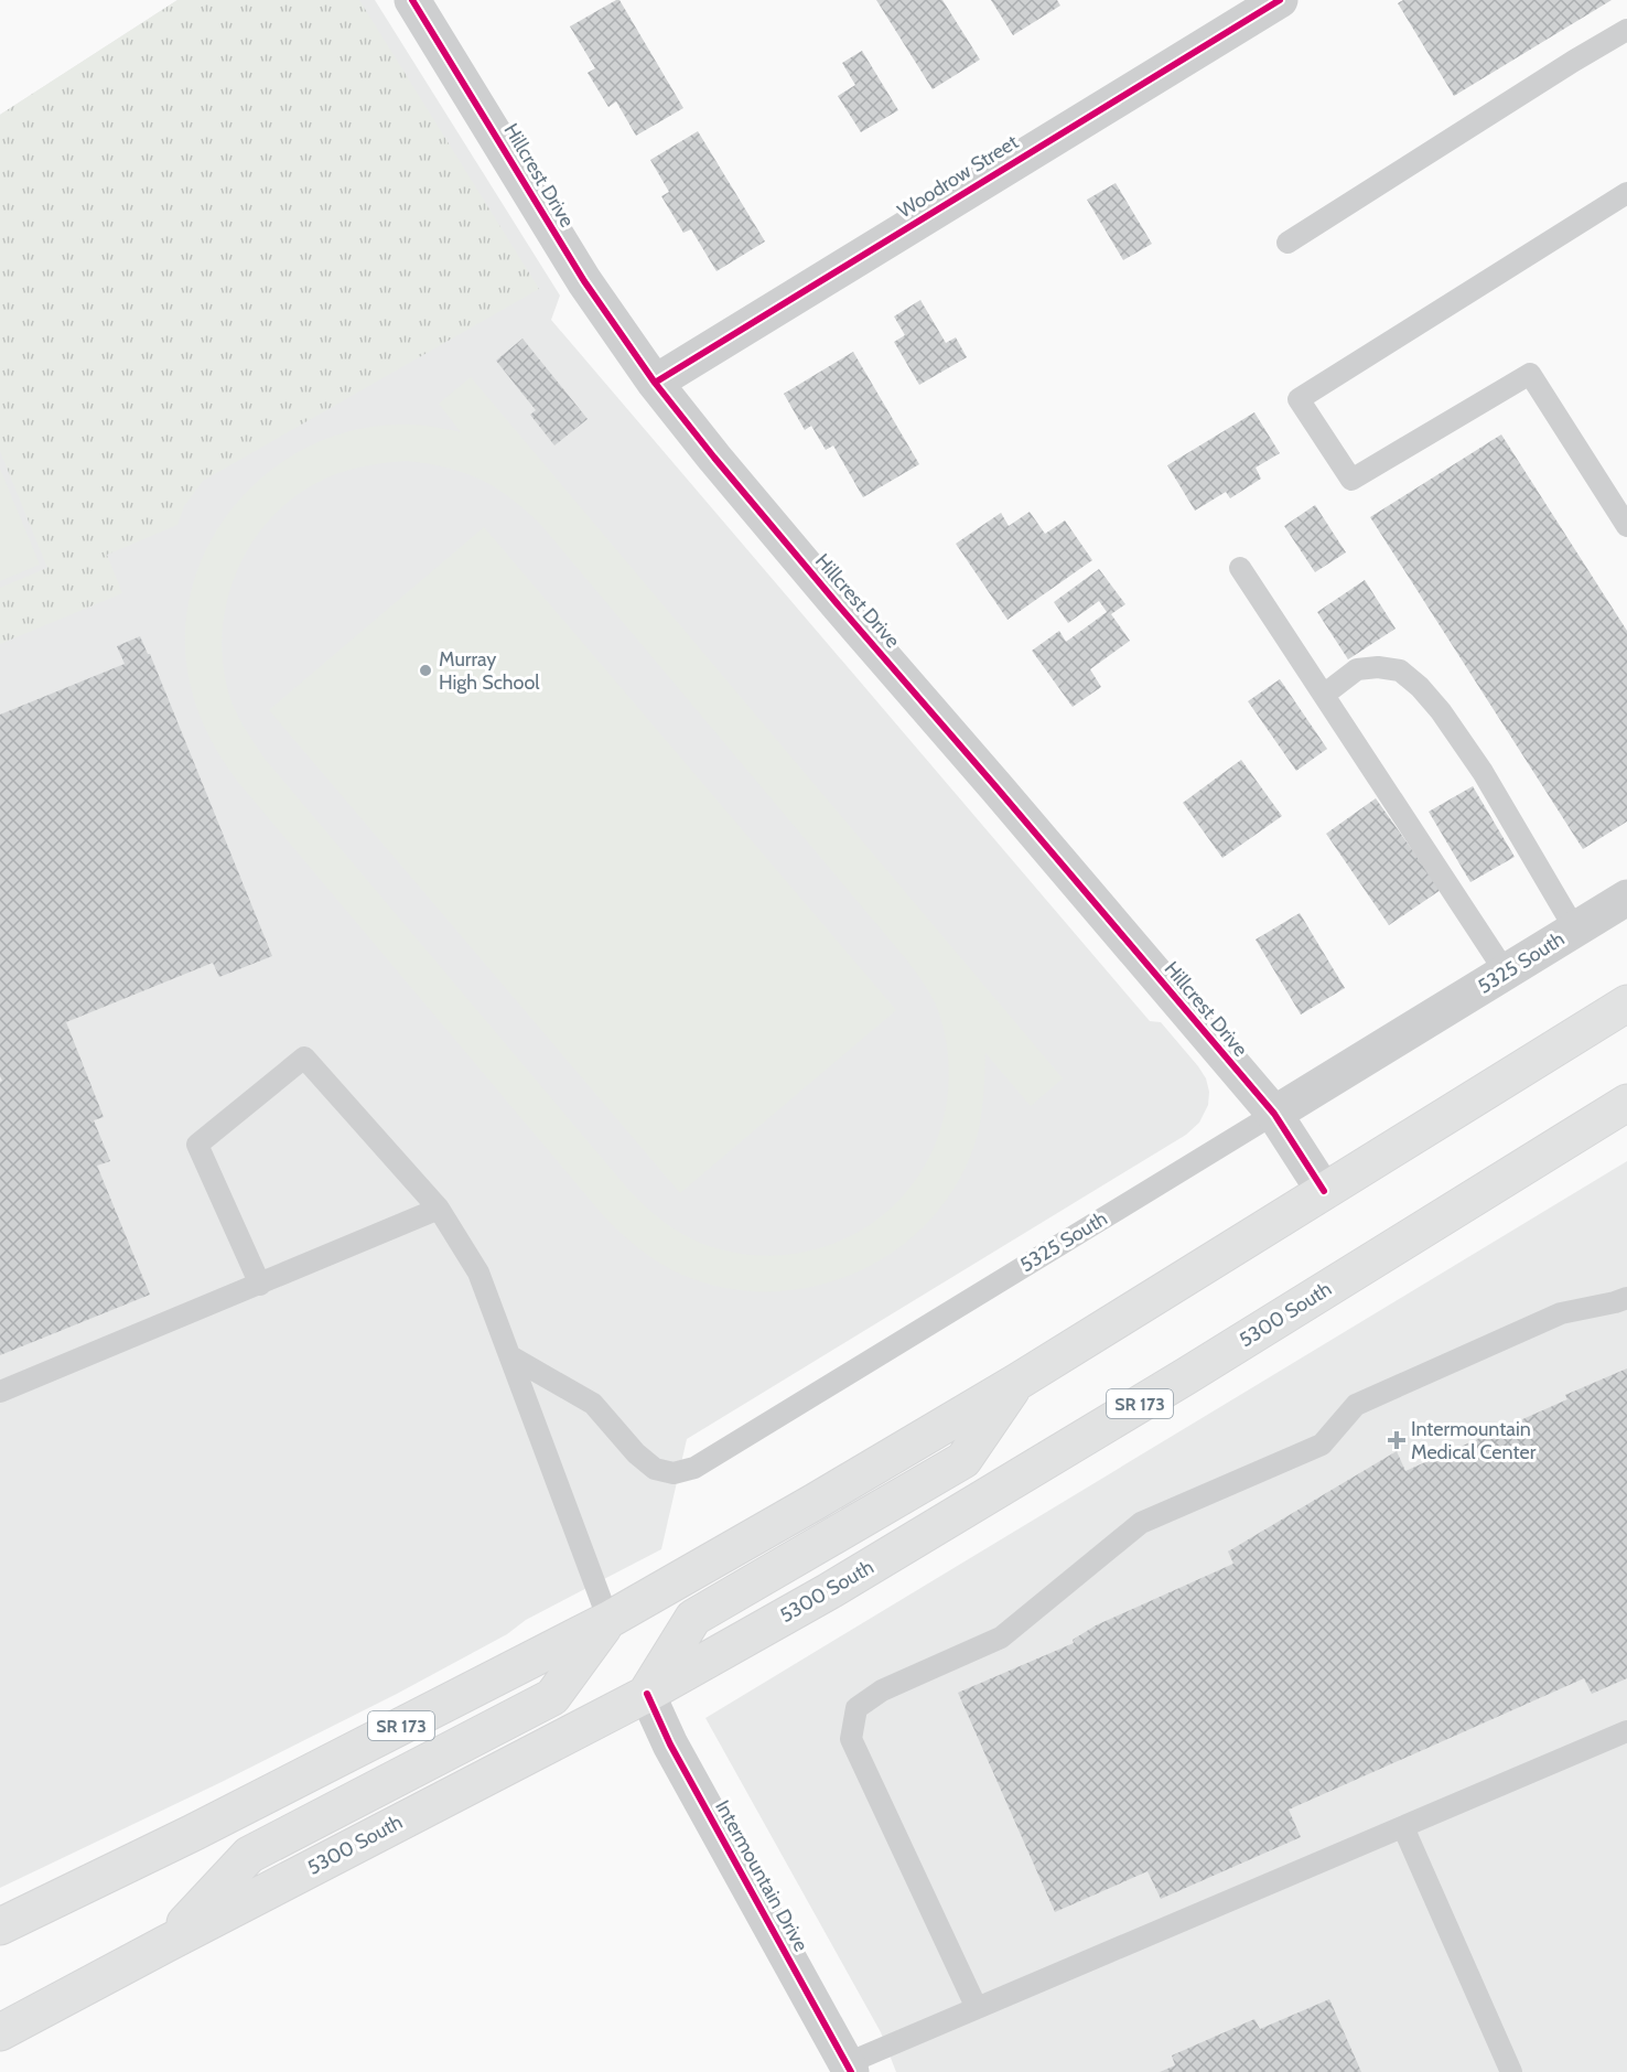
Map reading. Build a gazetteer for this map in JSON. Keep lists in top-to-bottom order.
{
  "streets": {
    "main road": ["5300 South", "SR 173"],
    "street": [
      "Hillcrest Drive",
      "Woodrow Street",
      "5325 South",
      "Intermountain Drive"
    ]
  },
  "crossings": [
    ["Hillcrest Drive", "Woodrow Street"],
    ["Hillcrest Drive", "5325 South"],
    ["Hillcrest Drive", "SR 173"],
    ["5300 South", "Intermountain Drive"]
  ],
  "places": {
    "other": ["Murray High School"],
    "health": ["Intermountain Medical Center"]
  }
}
